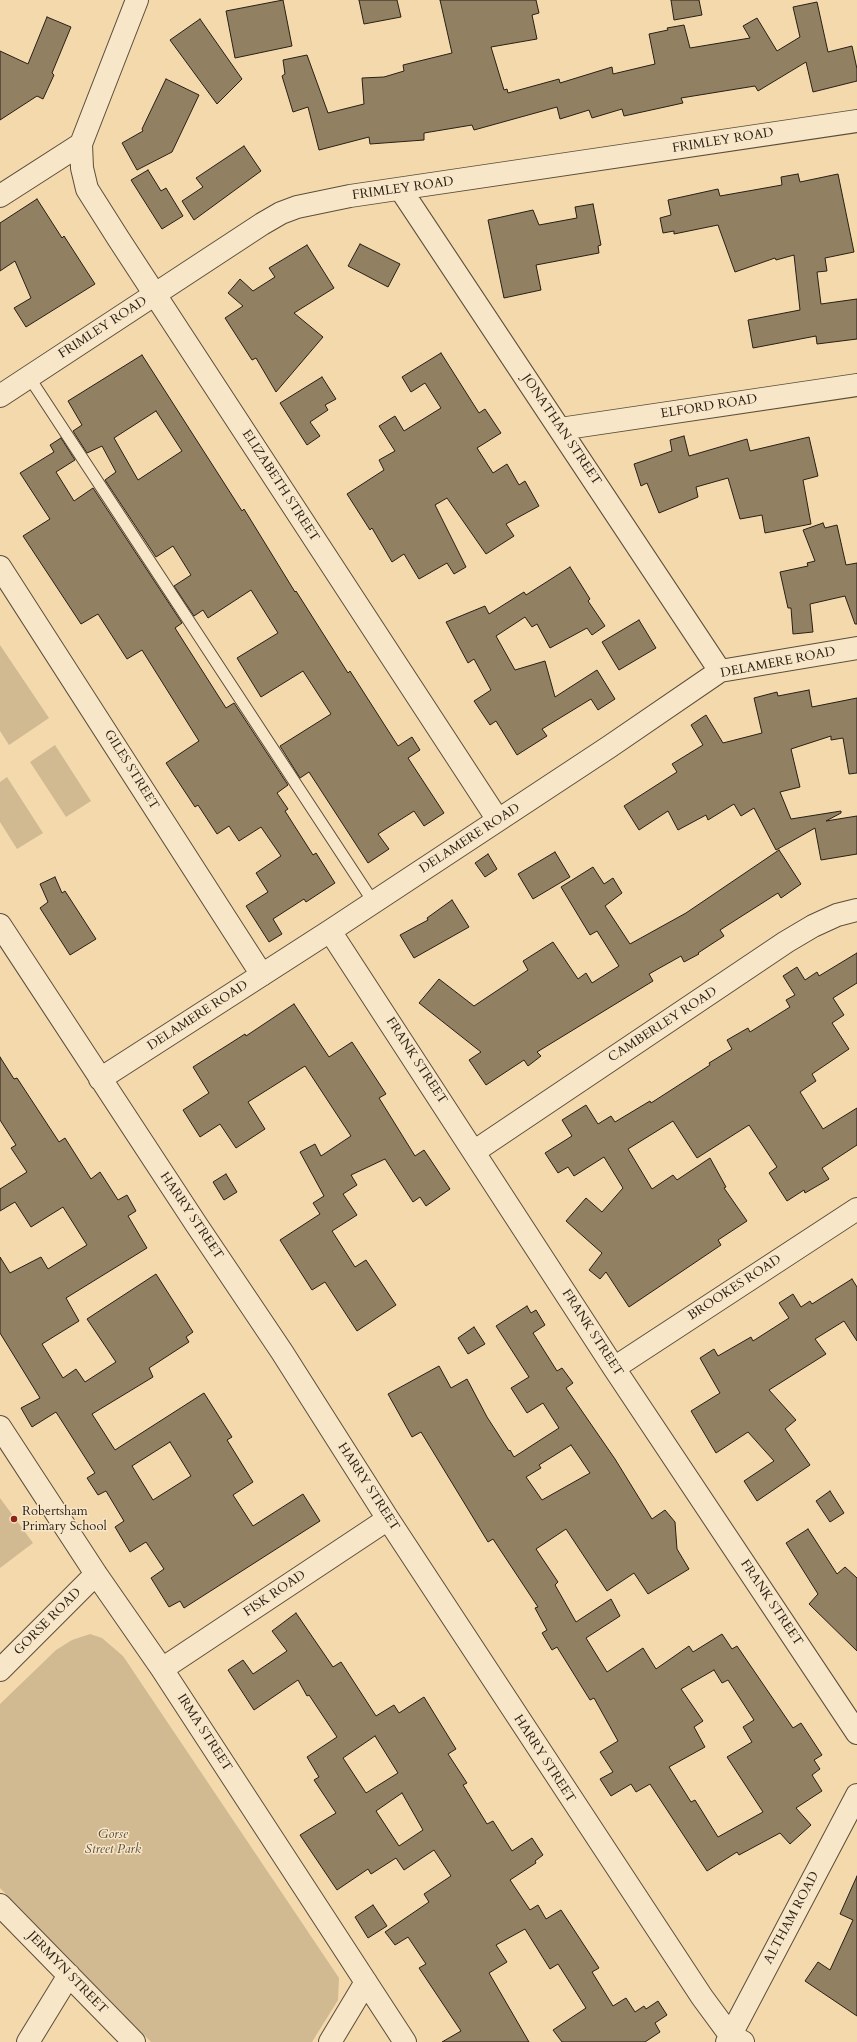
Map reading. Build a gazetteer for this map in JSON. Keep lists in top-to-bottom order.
{
  "streets": {
    "street": [
      "FRIMLEY ROAD",
      "ELFORD ROAD",
      "JONATHAN STREET",
      "ELIZABETH STREET",
      "DELAMERE ROAD",
      "GILES STREET",
      "CAMBERLEY ROAD",
      "FRANK STREET",
      "HARRY STREET",
      "BROOKES ROAD",
      "FISK ROAD",
      "GORSE ROAD",
      "IRMA STREET",
      "ALTHAM ROAD",
      "JERMYN STREET"
    ]
  },
  "crossings": [
    ["FRIMLEY ROAD", "JONATHAN STREET"],
    ["FRIMLEY ROAD", "ELIZABETH STREET"],
    ["ELFORD ROAD", "JONATHAN STREET"],
    ["JONATHAN STREET", "DELAMERE ROAD"],
    ["ELIZABETH STREET", "DELAMERE ROAD"],
    ["DELAMERE ROAD", "GILES STREET"],
    ["DELAMERE ROAD", "FRANK STREET"],
    ["DELAMERE ROAD", "HARRY STREET"],
    ["CAMBERLEY ROAD", "FRANK STREET"],
    ["FRANK STREET", "BROOKES ROAD"],
    ["HARRY STREET", "FISK ROAD"],
    ["HARRY STREET", "ALTHAM ROAD"],
    ["FISK ROAD", "IRMA STREET"],
    ["GORSE ROAD", "IRMA STREET"]
  ],
  "parks": ["Gorse Street Park"],
  "places": ["Robertsham Primary School"]
}
